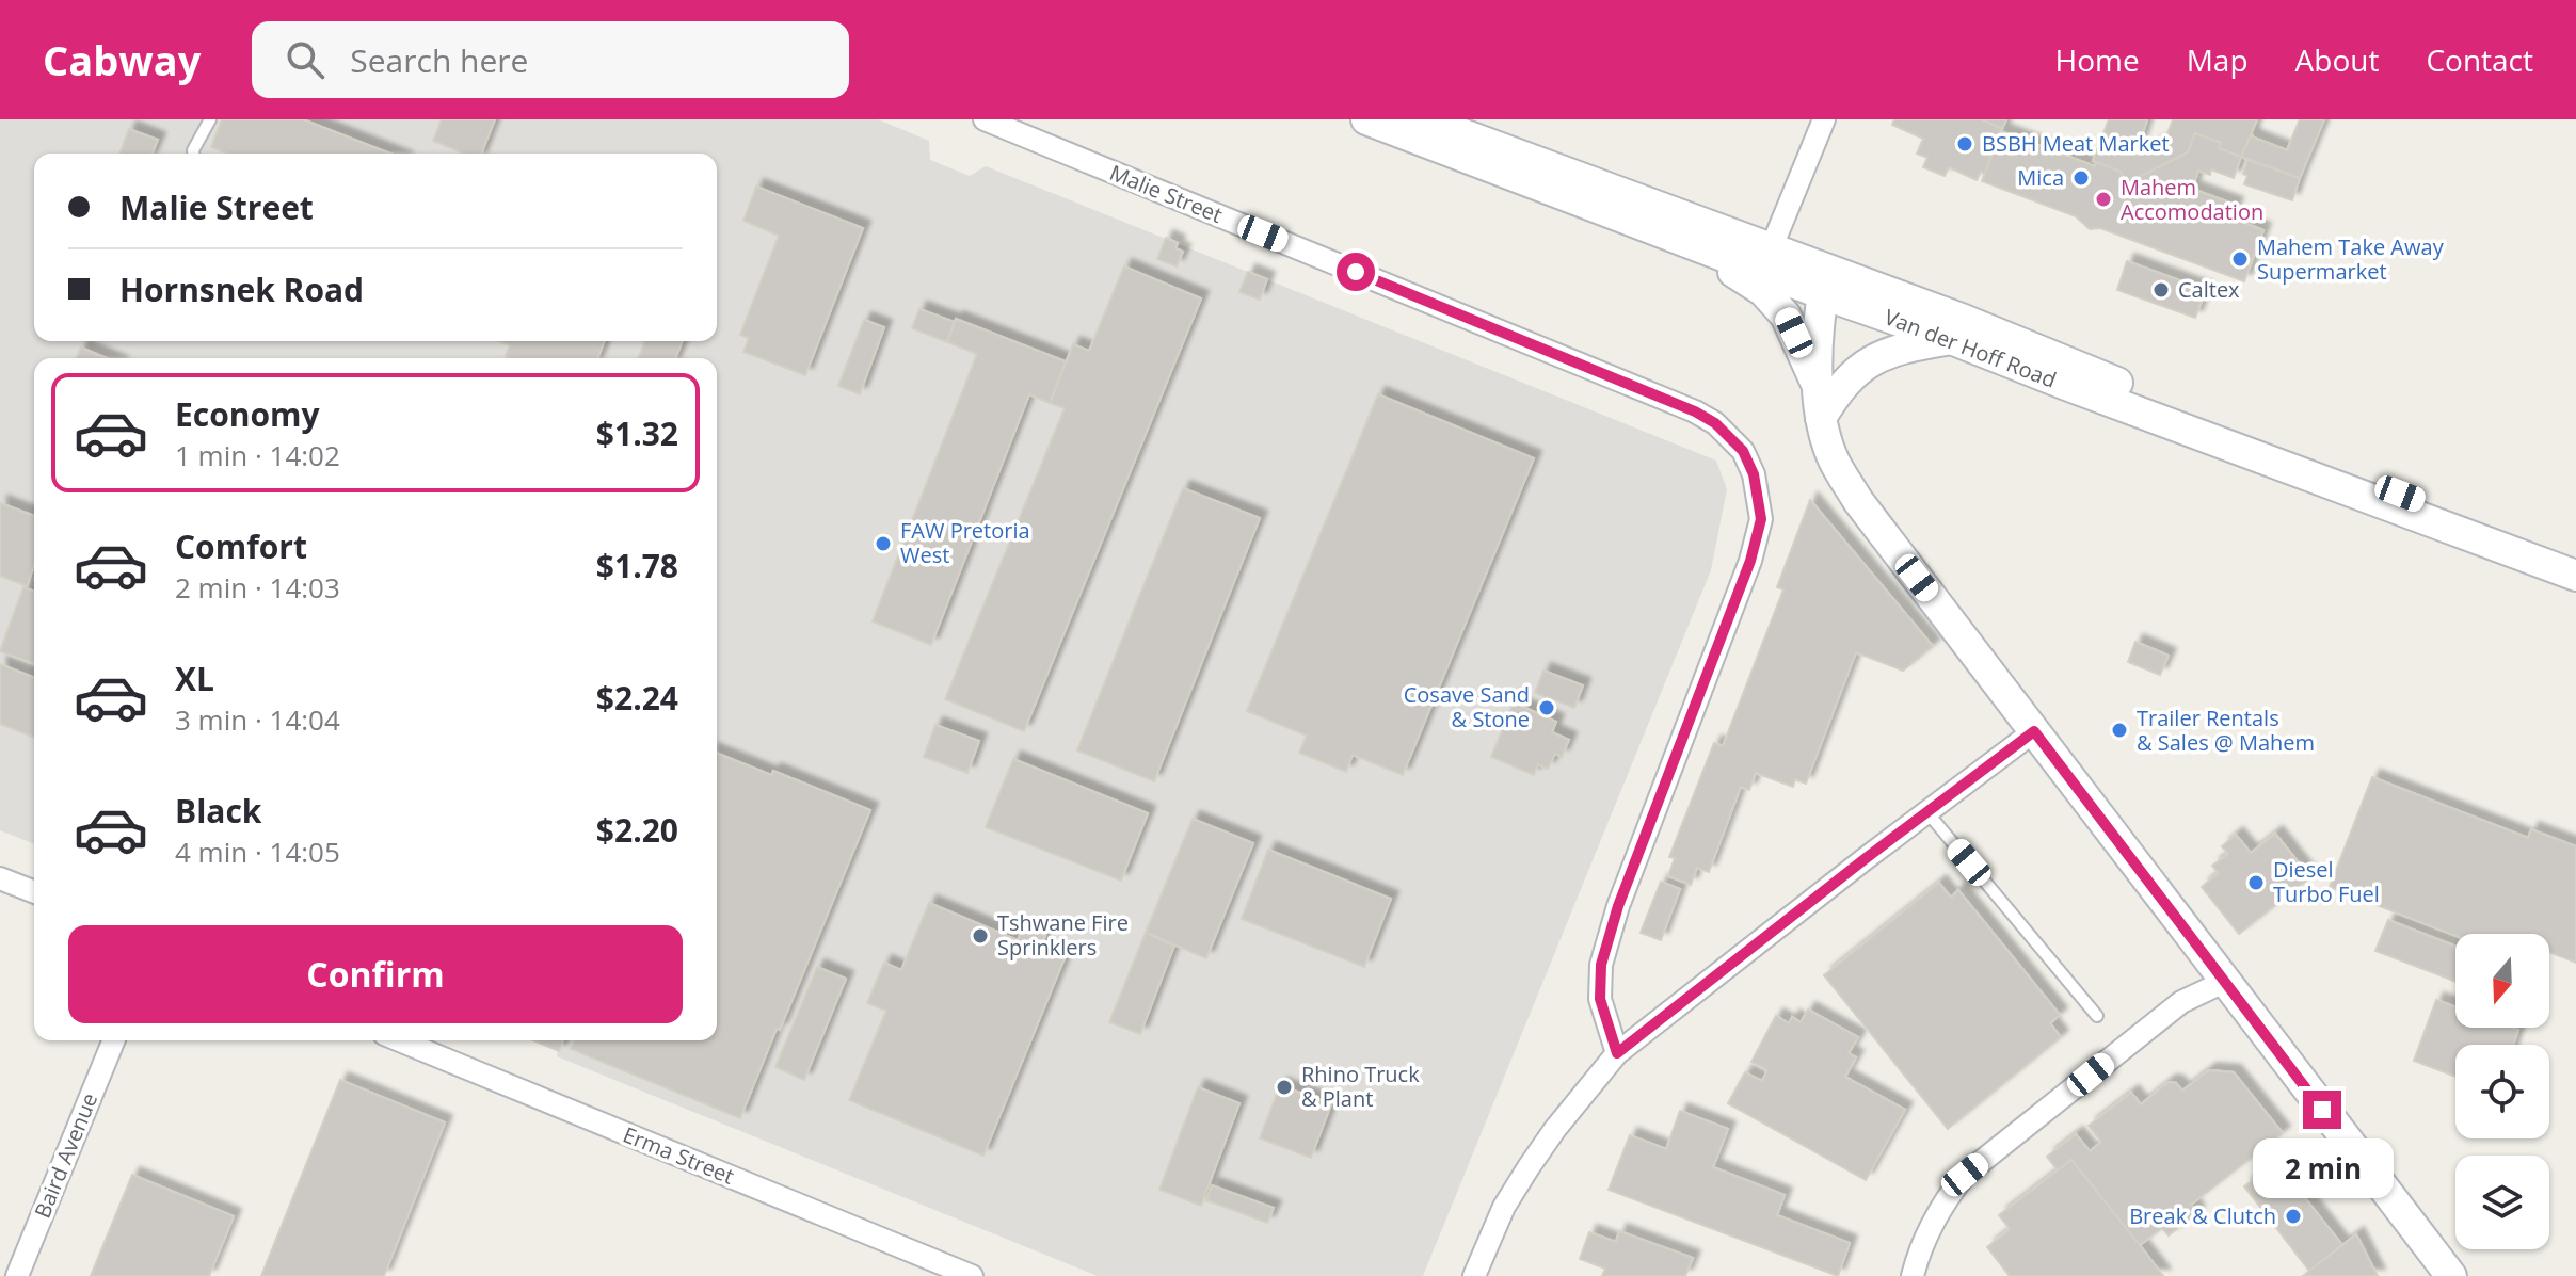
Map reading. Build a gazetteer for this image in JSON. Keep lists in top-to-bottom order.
{
  "streets": {
    "main road": ["Van der Hoff Road"],
    "street": ["Malie Street", "Baird Avenue", "Erma Street"]
  },
  "places": [
    "BSBH Meat Market",
    "Mica",
    "Mahem Accomodation",
    "Mahem Take Away Supermarket",
    "Caltex",
    "FAW Pretoria West",
    "Cosave Sand & Stone",
    "Trailer Rentals & Sales @ Mahem",
    "Diesel Turbo Fuel",
    "Tshwane Fire Sprinklers",
    "Rhino Truck & Plant",
    "Break & Clutch"
  ],
  "north": "bottom",
  "page": {
    "header": "Cabway",
    "search": "Search here",
    "nav": [
      "Home",
      "Map",
      "About",
      "Contact"
    ],
    "banner": ["Malie Street", "Hornsnek Road"],
    "list": [
      {
        "name": "Economy",
        "note": "1 min · 14:02",
        "value": "$1.32"
      },
      {
        "name": "Comfort",
        "note": "2 min · 14:03",
        "value": "$1.78"
      },
      {
        "name": "XL",
        "note": "3 min · 14:04",
        "value": "$2.24"
      },
      {
        "name": "Black",
        "note": "4 min · 14:05",
        "value": "$2.20"
      }
    ],
    "buttons": "Confirm",
    "bubble": "2 min"
  }
}
